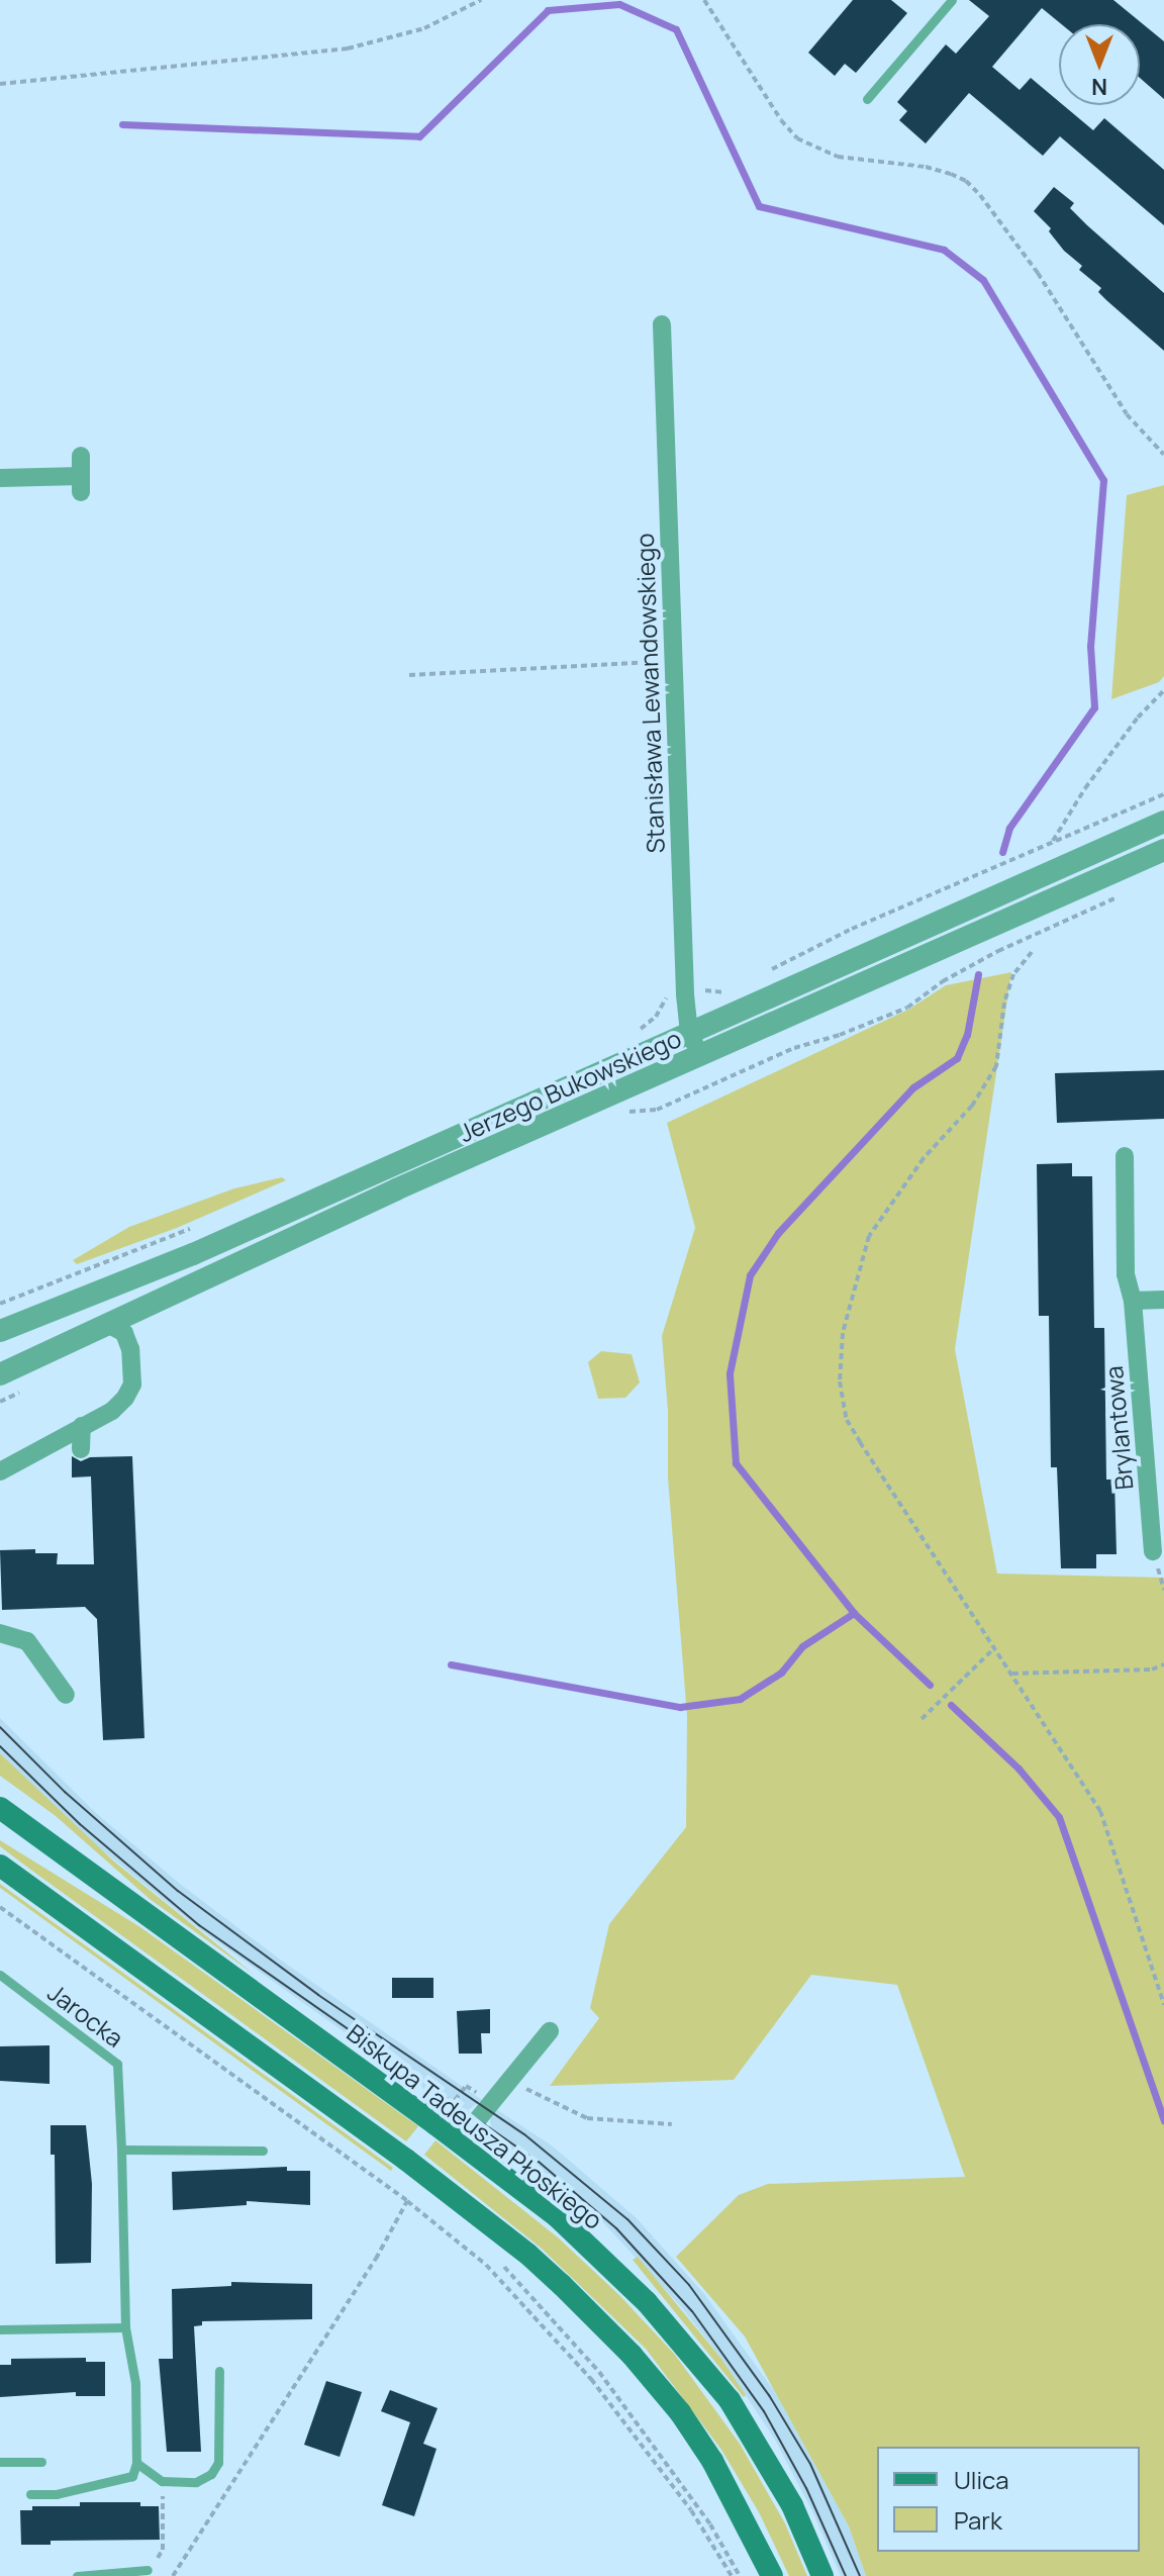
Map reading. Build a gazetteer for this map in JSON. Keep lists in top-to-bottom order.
{
  "streets": {
    "main road": ["Biskupa Tadeusza Płoskiego"],
    "street": ["Stanisława Lewandowskiego", "Jerzego Bukowskiego", "Brylantowa"],
    "lane": ["Jarocka"]
  },
  "crossings": [
    ["Stanisława Lewandowskiego", "Jerzego Bukowskiego"]
  ],
  "legend": ["Ulica", "Park"],
  "north": "bottom"
}
